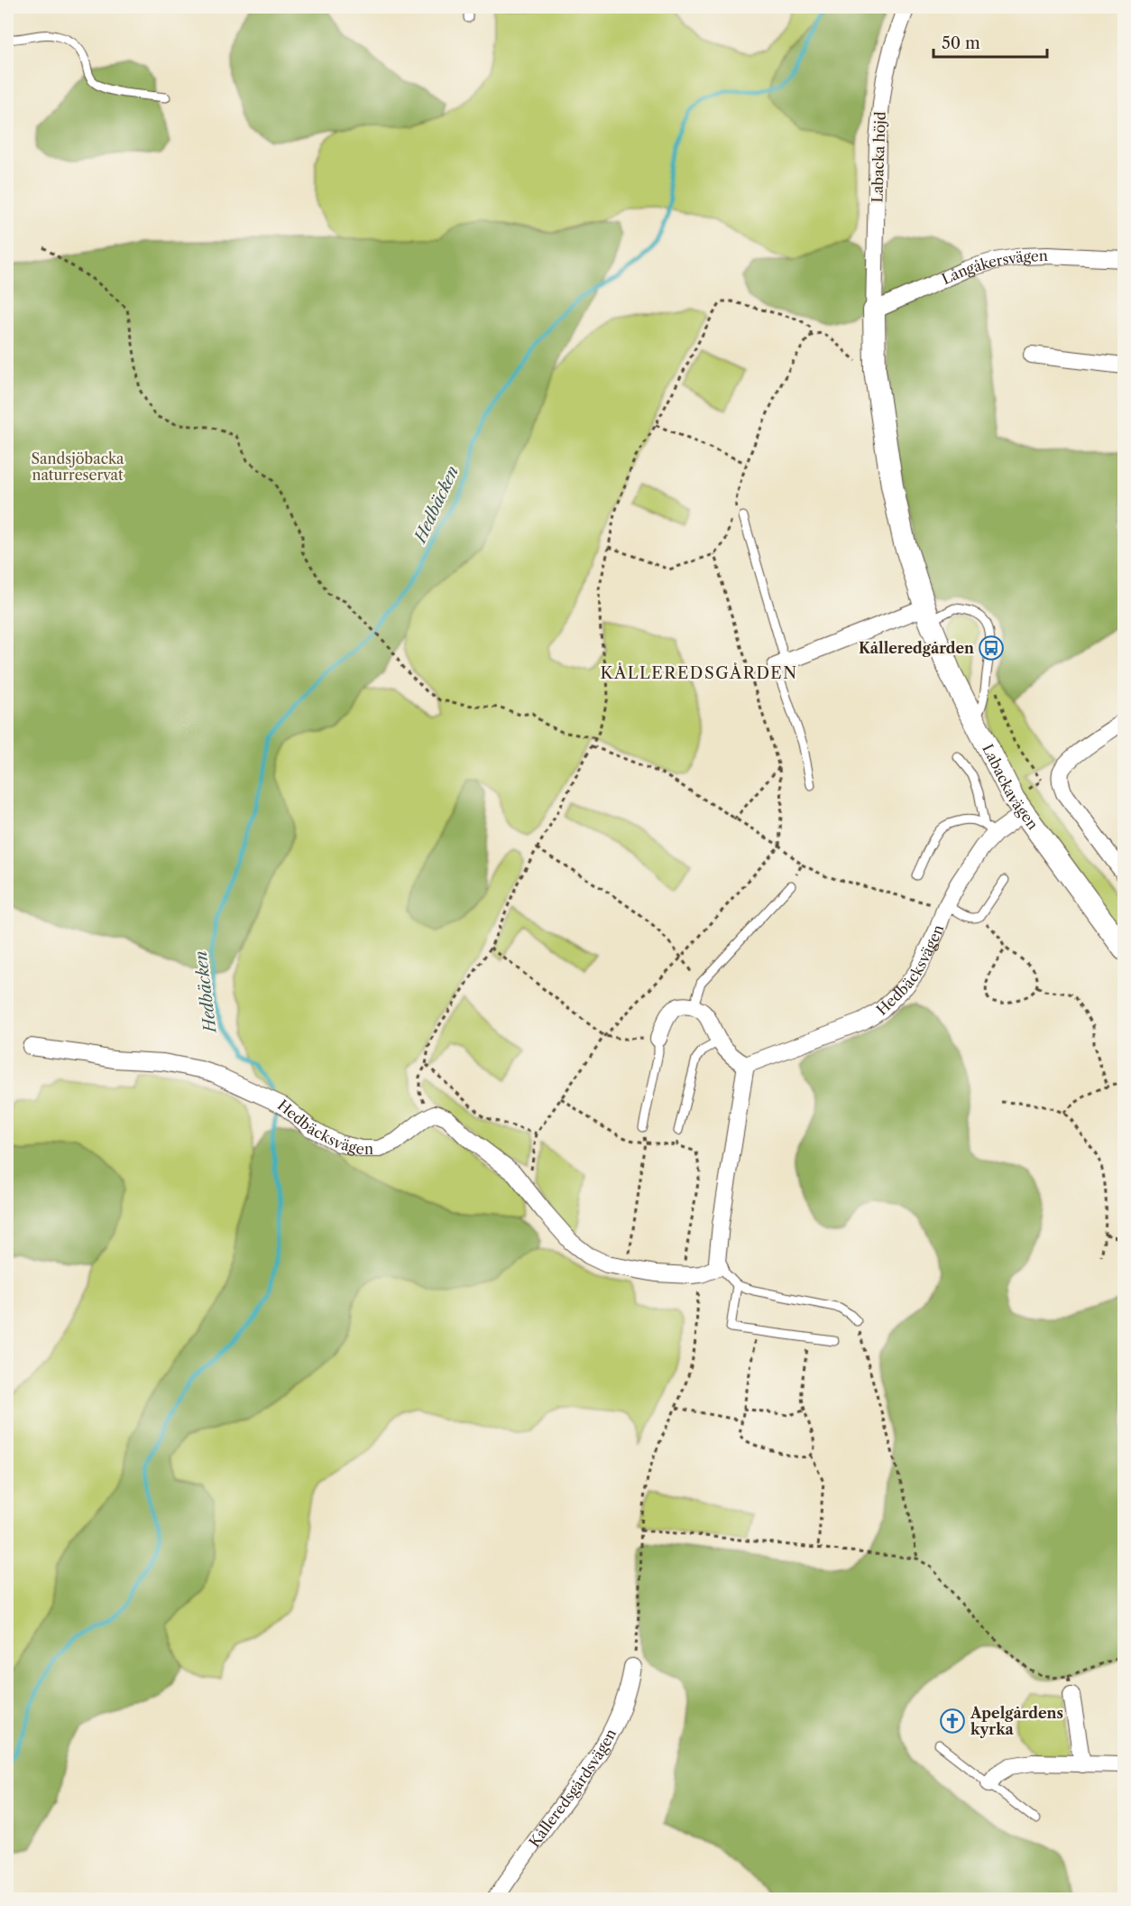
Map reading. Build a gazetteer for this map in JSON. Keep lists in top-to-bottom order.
{
  "streets": {
    "street": [
      "Labacka höjd",
      "Långåkersvägen",
      "Labackavägen",
      "Hedbäcksvägen",
      "Kålleredsgårdsvägen"
    ]
  },
  "crossings": [
    ["Labacka höjd", "Långåkersvägen"],
    ["Labacka höjd", "Labackavägen"],
    ["Långåkersvägen", "Labackavägen"],
    ["Labackavägen", "Hedbäcksvägen"]
  ],
  "districts": ["KÅLLEREDSGÅRDEN"],
  "water": ["Hedbäcken"],
  "parks": ["Sandsjöbacka naturreservat"],
  "places": {
    "bus stop": ["Kålleredgården"],
    "church": ["Apelgårdens kyrka"]
  },
  "scale_bar": "50 m"
}
